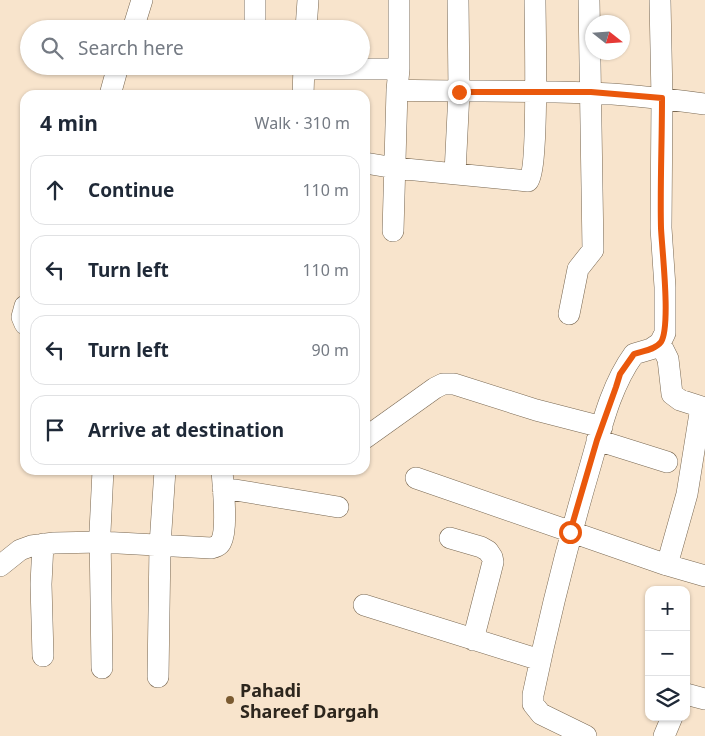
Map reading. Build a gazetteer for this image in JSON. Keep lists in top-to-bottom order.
{
  "places": ["Pahadi Shareef Dargah"],
  "north": "right",
  "page": {
    "search": "Search here",
    "heading": ["4 min", "Walk · 310 m"],
    "list": [
      ["Continue", "110 m"],
      ["Turn left", "110 m"],
      ["Turn left", "90 m"],
      "Arrive at destination"
    ],
    "map_buttons": ["+", "−"]
  }
}
